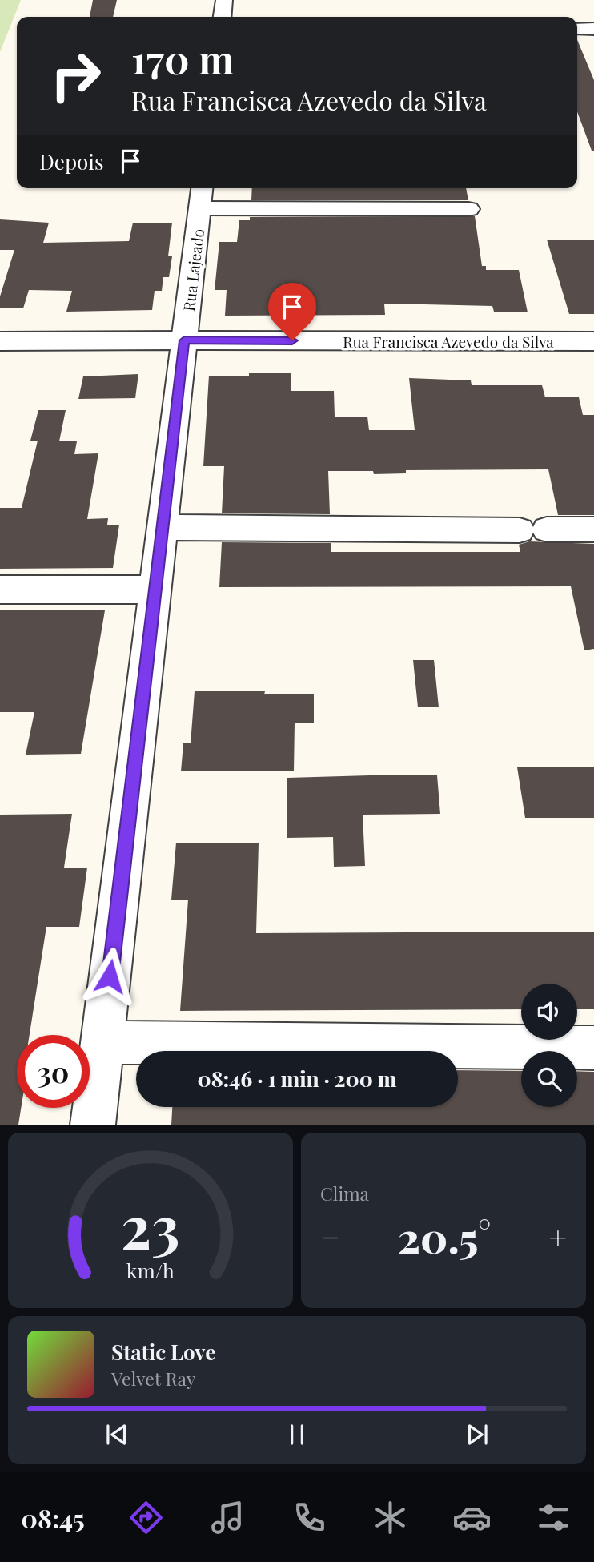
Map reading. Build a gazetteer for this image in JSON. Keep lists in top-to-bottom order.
{
  "streets": {
    "street": ["Rua Lajeado", "Rua Francisca Azevedo da Silva"]
  },
  "crossings": [
    ["Rua Lajeado", "Rua Francisca Azevedo da Silva"]
  ],
  "page": {
    "turn": ["170 m", "Rua Francisca Azevedo da Silva"],
    "then": "Depois",
    "limit": "30",
    "trip": "08:46 · 1 min · 200 m",
    "tile": "Clima",
    "heat": ["−", "20.5°", "+"],
    "song": ["Static Love", "Velvet Ray"],
    "tabs": "08:45",
    "gauge": ["23", "km/h"]
  }
}
